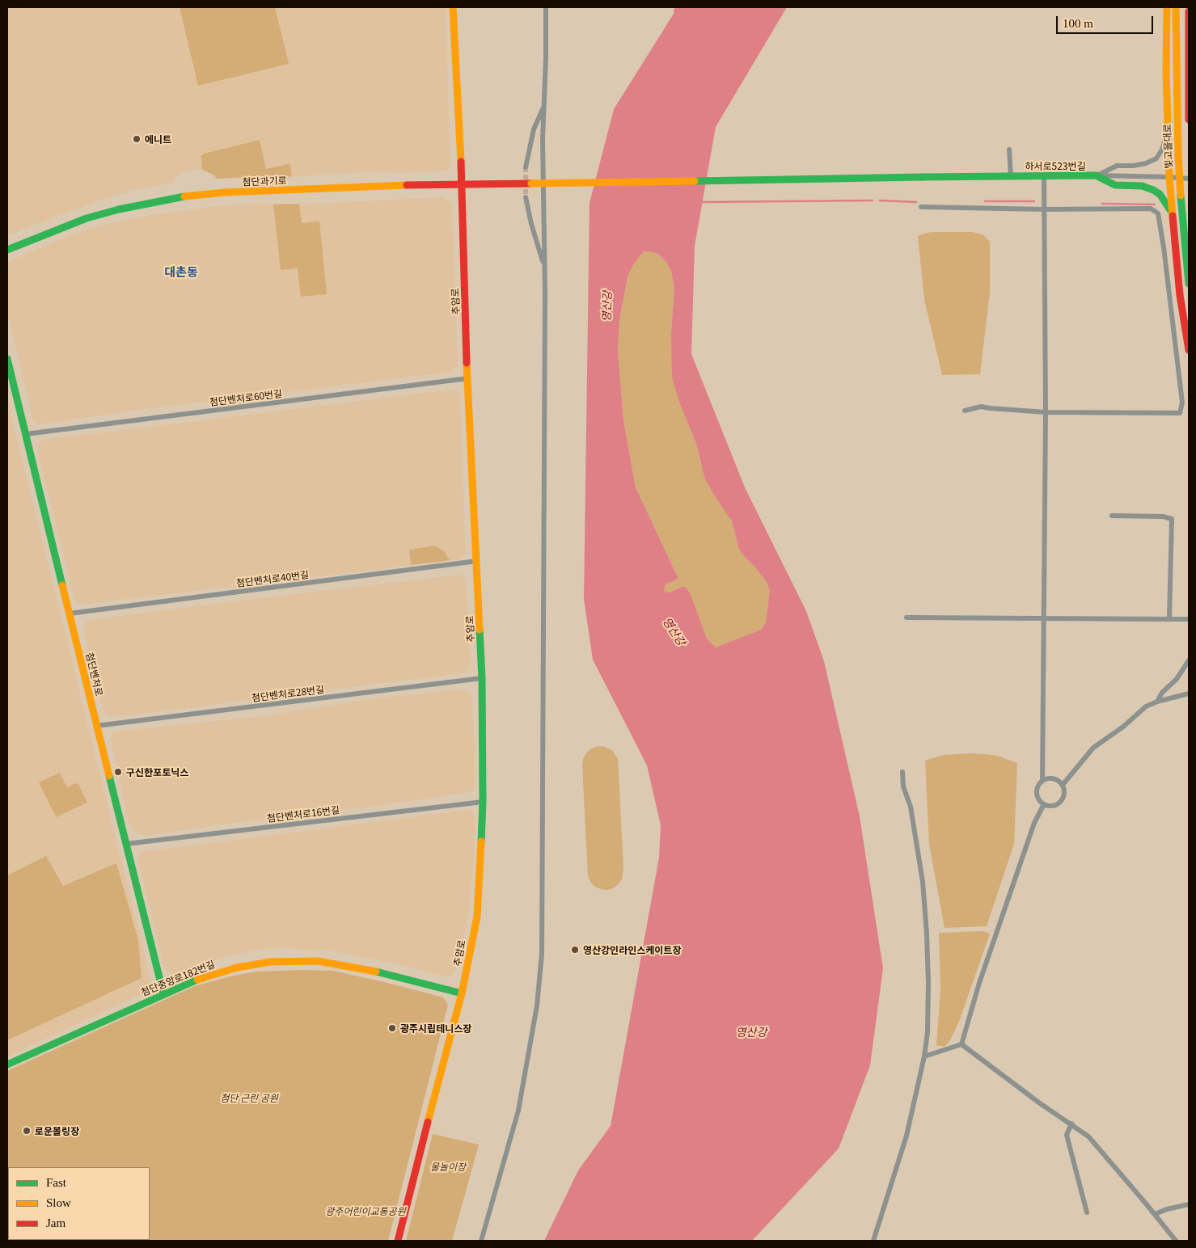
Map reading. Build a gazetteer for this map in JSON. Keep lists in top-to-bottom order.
{
  "streets": {
    "street": [
      "빛고을대로",
      "하서로523번길",
      "첨단과기로",
      "추암로",
      "첨단벤처로60번길",
      "첨단벤처로40번길",
      "첨단벤처로",
      "첨단벤처로28번길",
      "첨단벤처로16번길",
      "첨단중앙로182번길"
    ]
  },
  "crossings": [
    ["빛고을대로", "하서로523번길"],
    ["하서로523번길", "첨단과기로"],
    ["첨단과기로", "추암로"],
    ["추암로", "첨단벤처로60번길"],
    ["추암로", "첨단벤처로40번길"],
    ["추암로", "첨단벤처로28번길"],
    ["추암로", "첨단벤처로16번길"],
    ["추암로", "첨단중앙로182번길"],
    ["첨단벤처로60번길", "첨단벤처로"],
    ["첨단벤처로40번길", "첨단벤처로"],
    ["첨단벤처로", "첨단벤처로28번길"],
    ["첨단벤처로", "첨단벤처로16번길"],
    ["첨단벤처로", "첨단중앙로182번길"]
  ],
  "districts": ["대촌동"],
  "water": ["영산강"],
  "parks": ["첨단 근린 공원", "물놀이장", "광주어린이교통공원"],
  "places": [
    "에니트",
    "구신한포토닉스",
    "영산강인라인스케이트장",
    "광주시립테니스장",
    "로운볼링장"
  ],
  "legend": ["Fast", "Slow", "Jam"],
  "scale_bar": "100 m"
}
